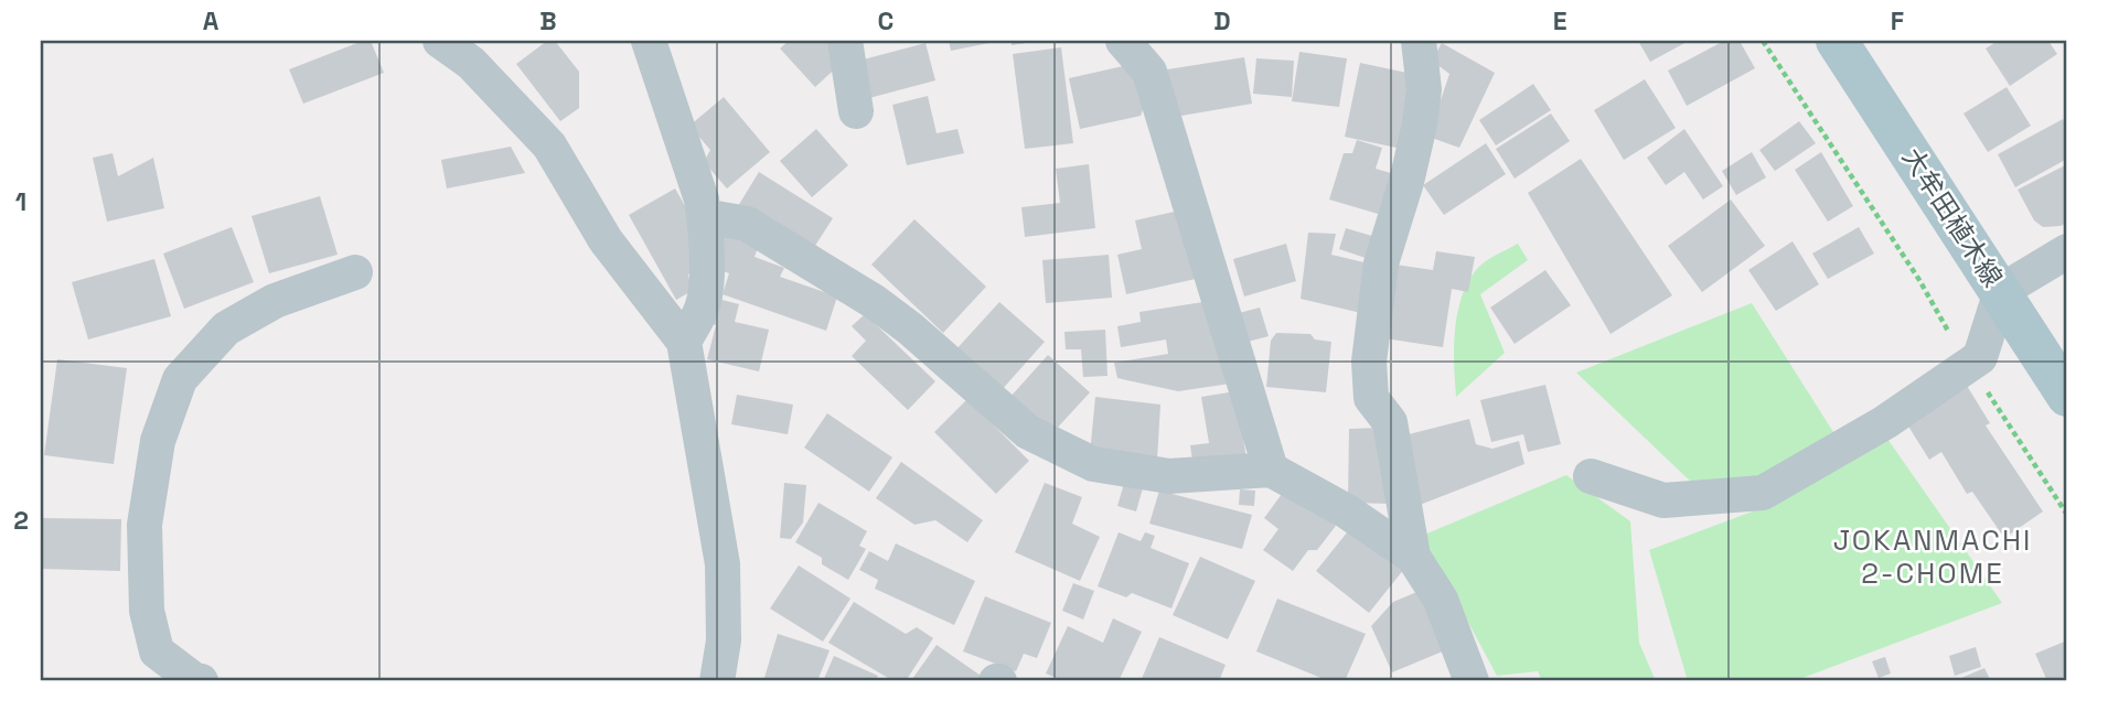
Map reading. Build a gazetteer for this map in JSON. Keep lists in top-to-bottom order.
{
  "streets": {
    "main road": ["大牟田植木線"]
  },
  "districts": ["JOKANMACHI 2-CHOME"],
  "grid": {
    "columns": [
      "A",
      "B",
      "C",
      "D",
      "E",
      "F"
    ],
    "rows": ["1", "2"]
  }
}
